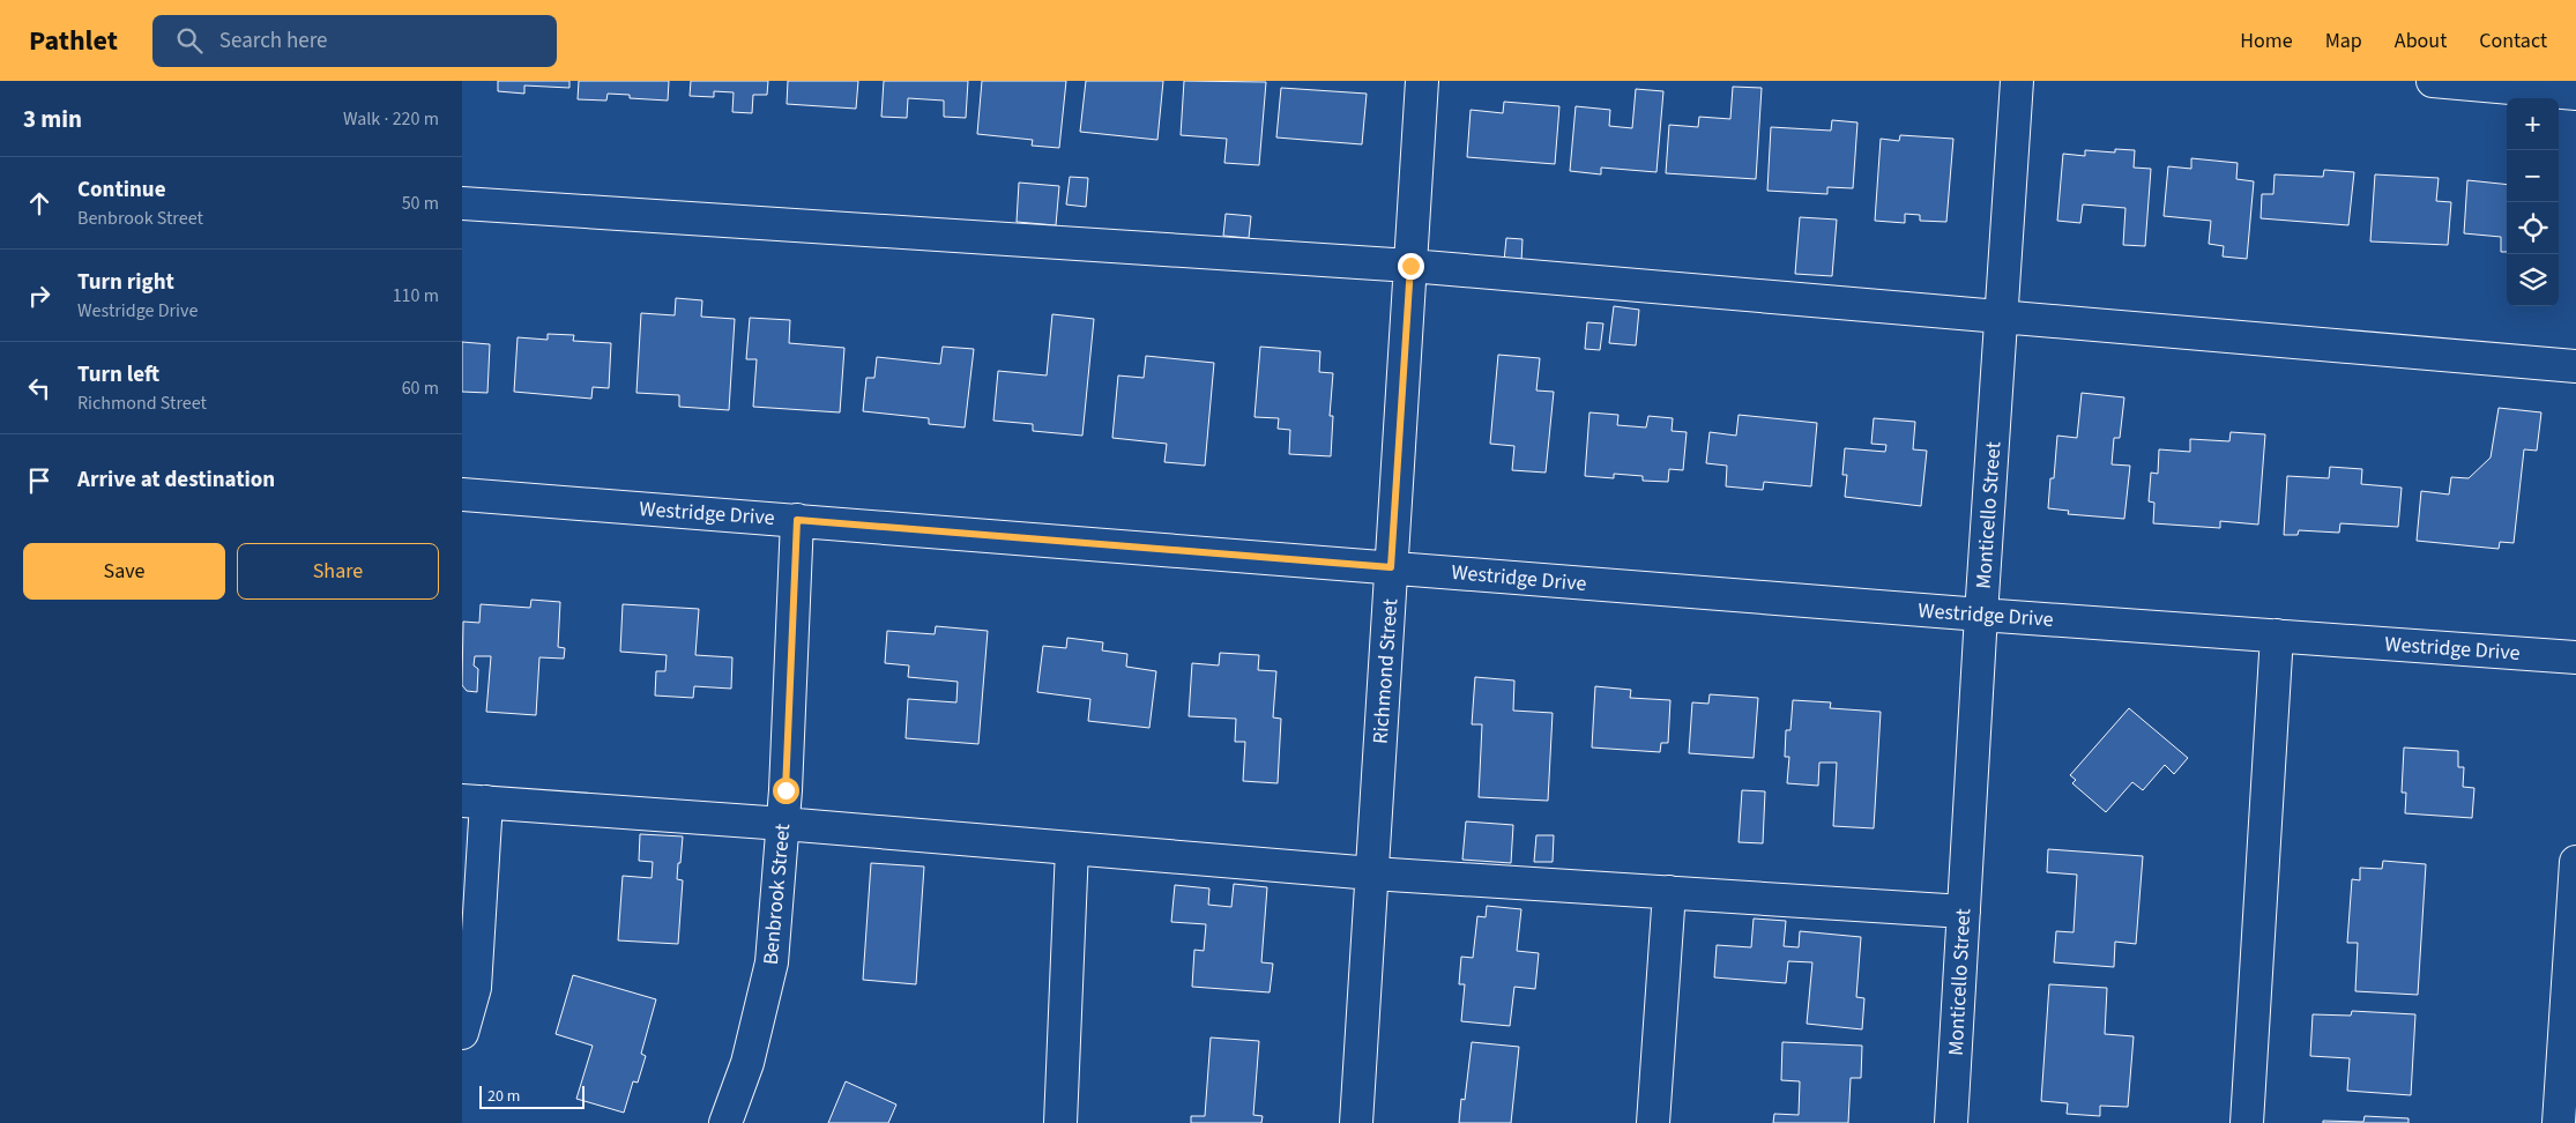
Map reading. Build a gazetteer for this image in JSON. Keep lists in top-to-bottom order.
{
  "streets": {
    "street": [
      "Westridge Drive",
      "Monticello Street",
      "Richmond Street",
      "Benbrook Street"
    ]
  },
  "crossings": [
    ["Westridge Drive", "Monticello Street"],
    ["Westridge Drive", "Richmond Street"],
    ["Westridge Drive", "Benbrook Street"]
  ],
  "scale_bar": "20 m",
  "page": {
    "header": "Pathlet",
    "search": "Search here",
    "nav": [
      "Home",
      "Map",
      "About",
      "Contact"
    ],
    "heading": ["3 min", "Walk · 220 m"],
    "map_buttons": ["+", "−"],
    "list": [
      ["Continue", "Benbrook Street", "50 m"],
      ["Turn right", "Westridge Drive", "110 m"],
      ["Turn left", "Richmond Street", "60 m"],
      "Arrive at destination"
    ],
    "buttons": ["Save", "Share"],
    "scale": "20 m"
  }
}
